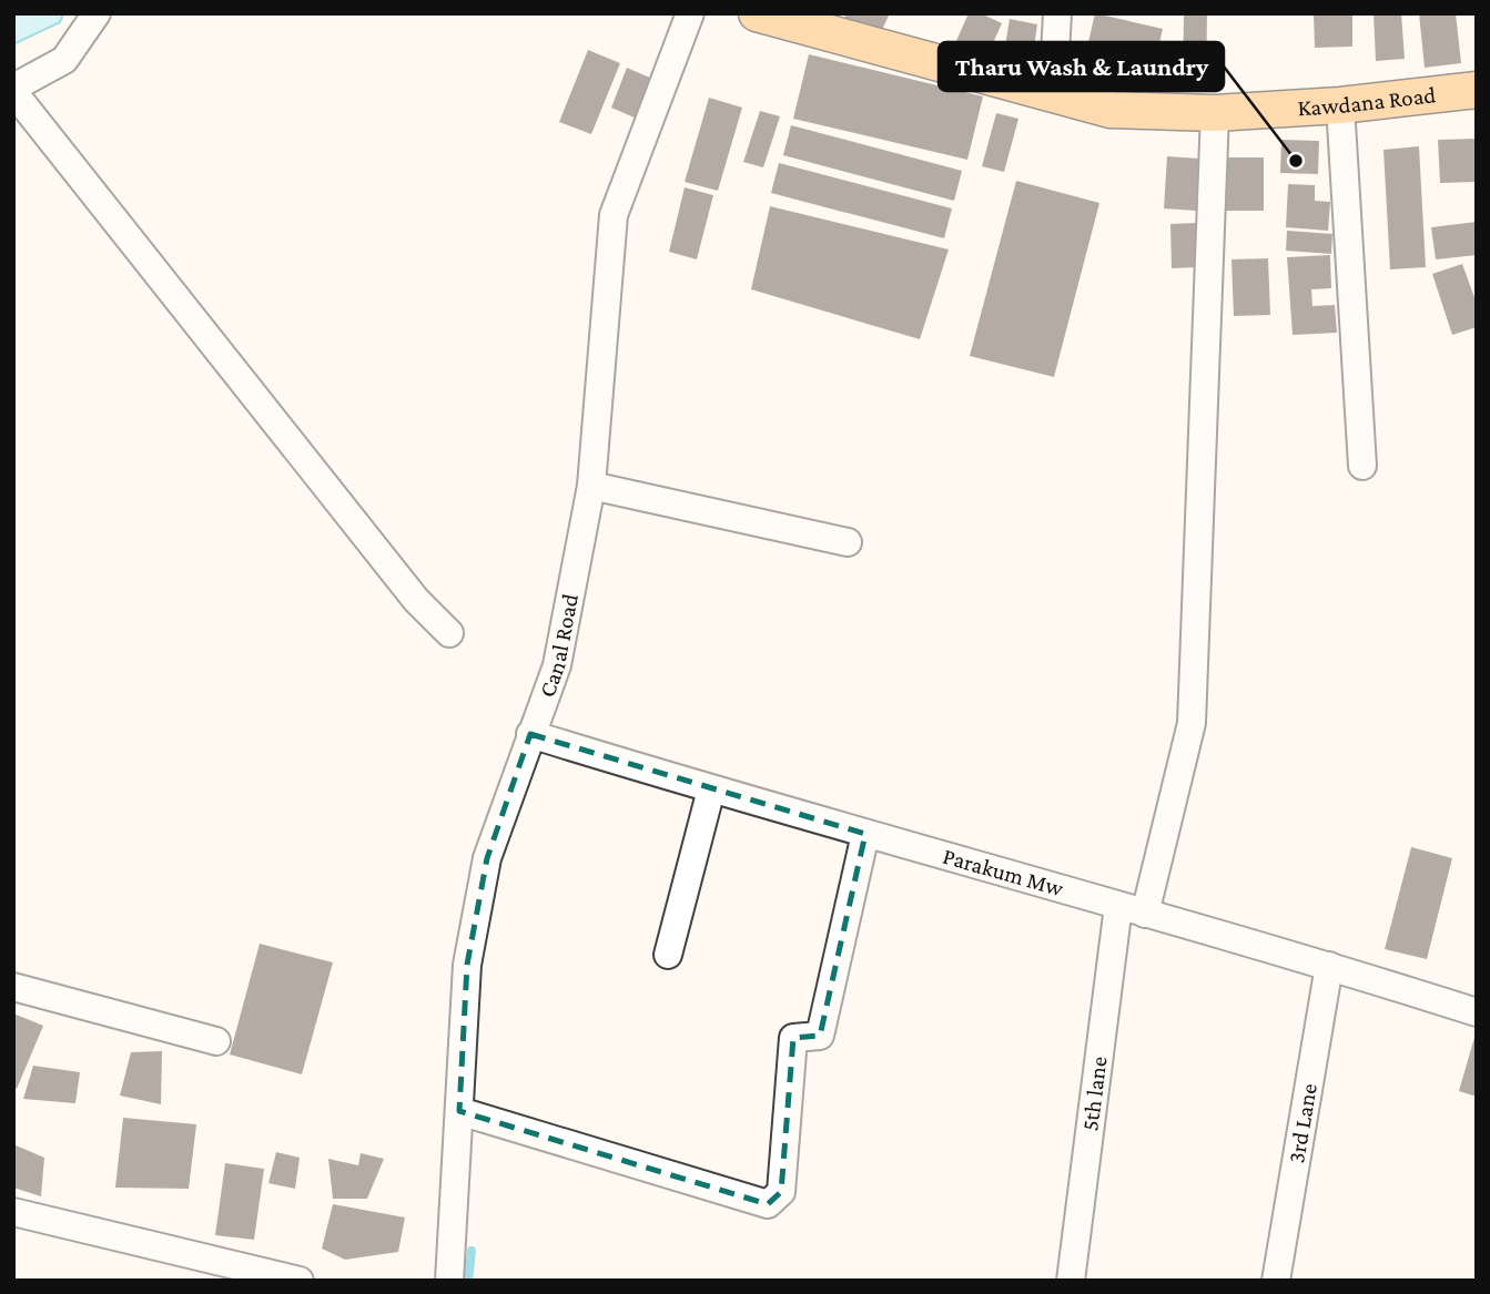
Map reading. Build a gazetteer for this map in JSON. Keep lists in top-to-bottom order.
{
  "streets": {
    "main road": ["Kawdana Road"],
    "street": [
      "Canal Road",
      "Parakum Mw",
      "5th lane",
      "3rd Lane"
    ]
  },
  "crossings": [
    ["Canal Road", "Parakum Mw"],
    ["Parakum Mw", "5th lane"],
    ["Parakum Mw", "3rd Lane"]
  ],
  "places": ["Tharu Wash & Laundry"]
}
